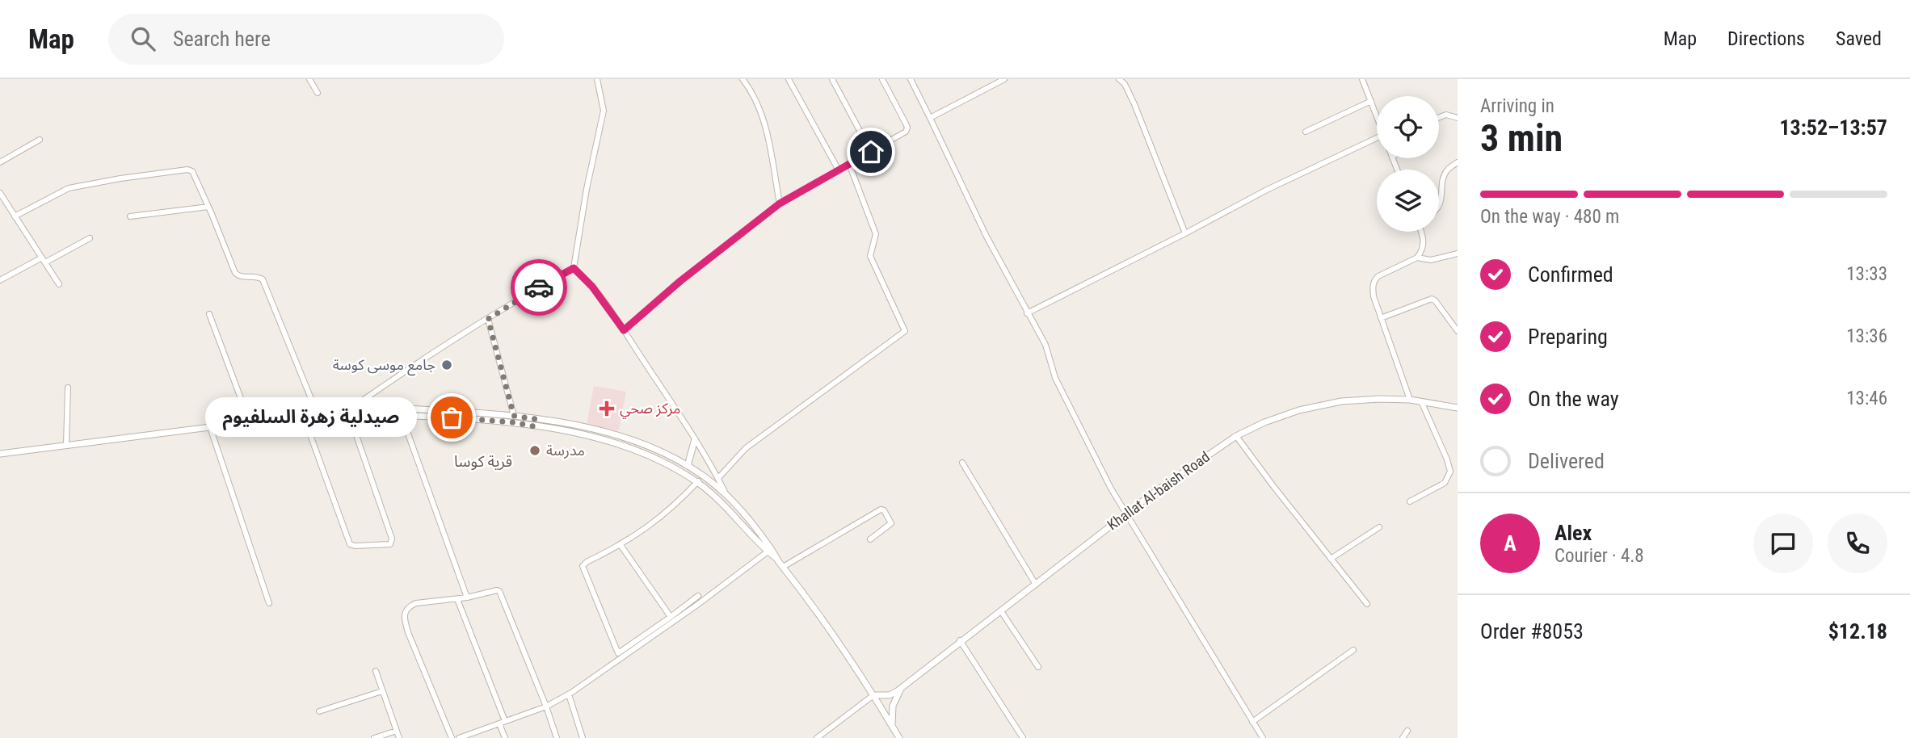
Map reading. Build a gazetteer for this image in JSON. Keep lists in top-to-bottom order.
{
  "streets": {
    "street": ["Khallat Al-baish Road"]
  },
  "districts": ["قرية كوسا"],
  "places": {
    "other": ["جامع موسى كوسة", "صيدلية زهرة السلفيوم", "مدرسة"],
    "health": ["مركز صحي"]
  },
  "page": {
    "header": "Map",
    "search": "Search here",
    "nav": ["Map", "Directions", "Saved"],
    "heading": ["3 min", "Arriving in", "13:52–13:57"],
    "panel": [
      "Alex",
      "Courier · 4.8",
      "Order #8053",
      "$12.18"
    ],
    "bar": "On the way · 480 m",
    "list": [
      ["Confirmed", "13:33"],
      ["Preparing", "13:36"],
      ["On the way", "13:46"],
      "Delivered"
    ],
    "bubble": "صيدلية زهرة السلفيوم",
    "round": "A"
  }
}
